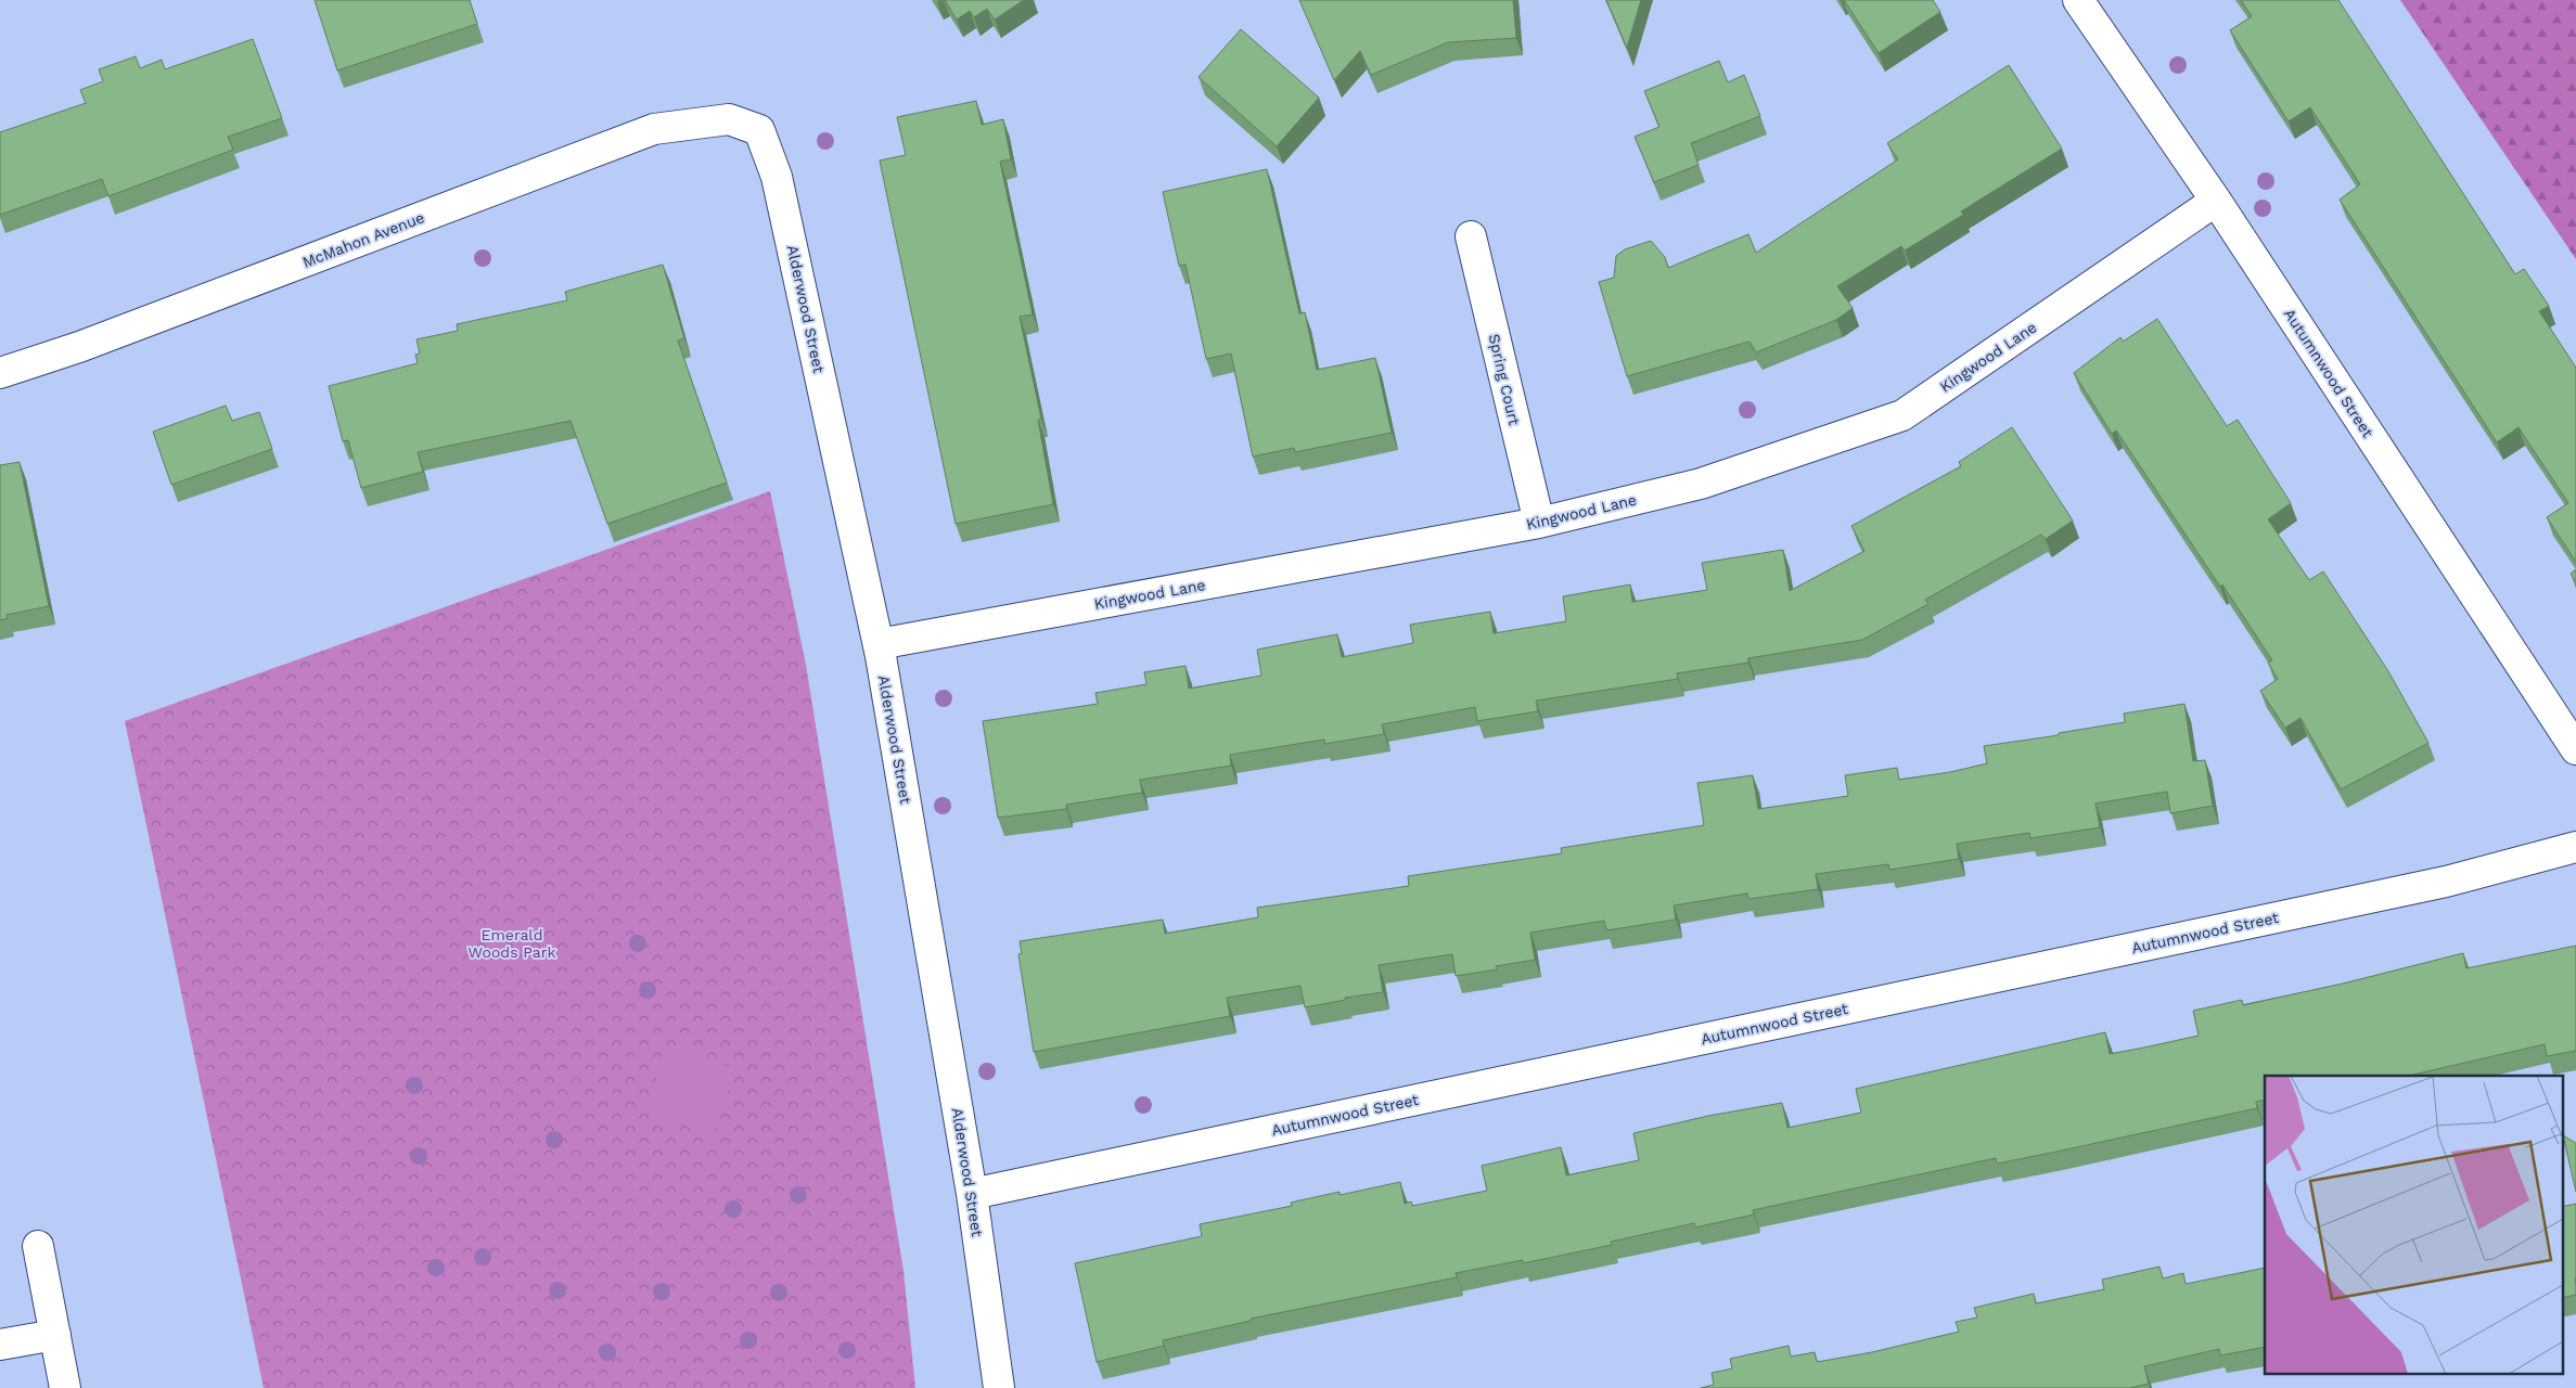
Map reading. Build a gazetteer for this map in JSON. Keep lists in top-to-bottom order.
{
  "streets": {
    "street": [
      "McMahon Avenue",
      "Alderwood Street",
      "Kingwood Lane",
      "Autumnwood Street",
      "Spring Court"
    ]
  },
  "crossings": [
    ["McMahon Avenue", "Alderwood Street"],
    ["Alderwood Street", "Kingwood Lane"],
    ["Alderwood Street", "Autumnwood Street"],
    ["Kingwood Lane", "Autumnwood Street"],
    ["Kingwood Lane", "Spring Court"]
  ],
  "parks": ["Emerald Woods Park"]
}
